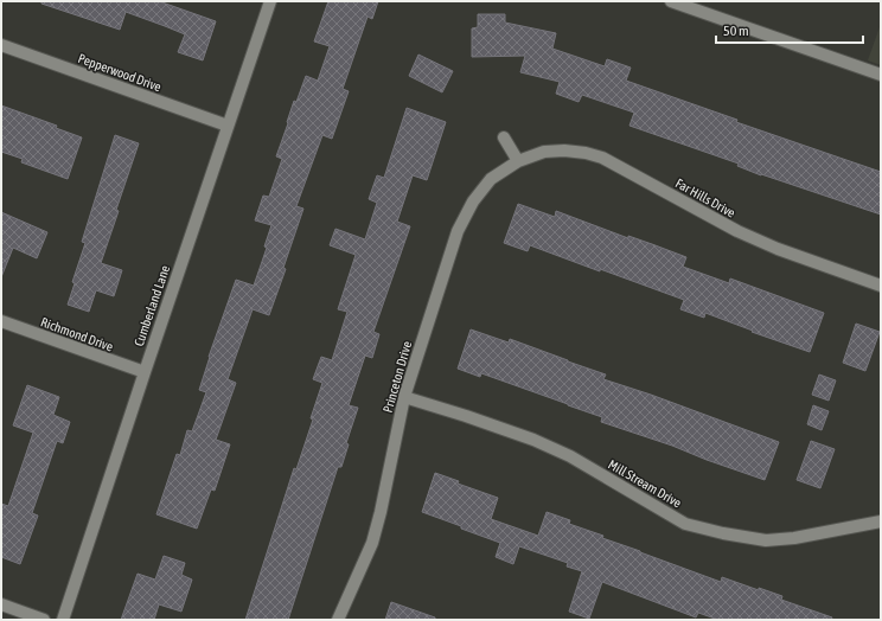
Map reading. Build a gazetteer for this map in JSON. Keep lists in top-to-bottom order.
{
  "streets": {
    "street": [
      "Pepperwood Drive",
      "Far Hills Drive",
      "Cumberland Lane",
      "Richmond Drive",
      "Princeton Drive",
      "Mill Stream Drive"
    ]
  },
  "crossings": [
    ["Pepperwood Drive", "Cumberland Lane"],
    ["Far Hills Drive", "Princeton Drive"],
    ["Cumberland Lane", "Richmond Drive"],
    ["Princeton Drive", "Mill Stream Drive"]
  ],
  "scale_bar": "50 m"
}
